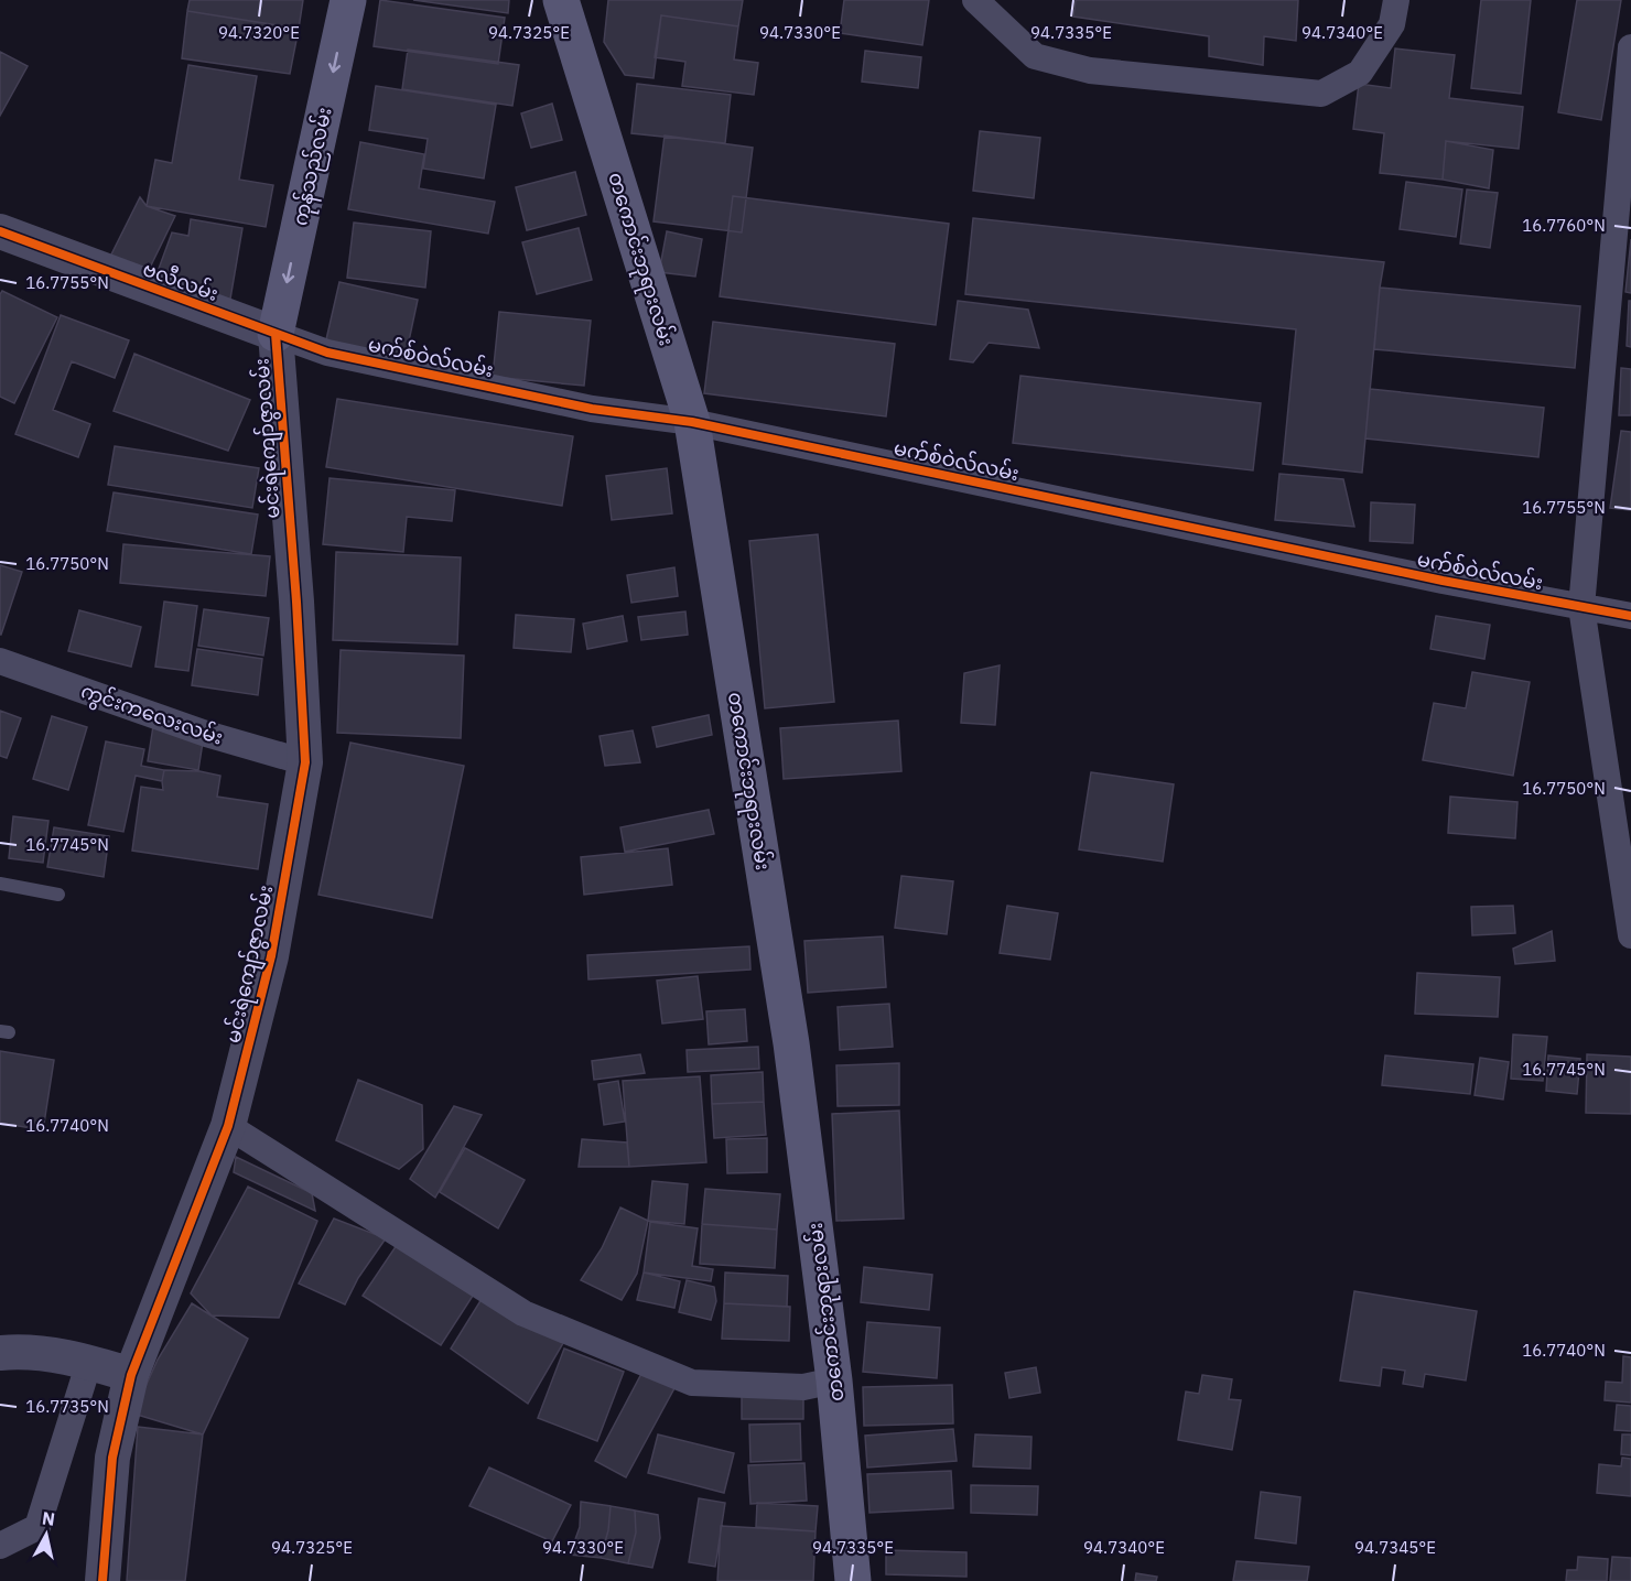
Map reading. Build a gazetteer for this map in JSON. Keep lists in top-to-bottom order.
{
  "streets": {
    "main road": ["ကုန်သည်လမ်း", "တကောင်းဘုရားလမ်း"],
    "street": [
      "ဗလီလမ်း",
      "မက်စ်ဝဲလ်လမ်း",
      "မင်းရဲကျော်ဇွာလမ်း",
      "ကွင်းကလေးလမ်း"
    ]
  },
  "crossings": [
    ["ကုန်သည်လမ်း", "ဗလီလမ်း"],
    ["ကုန်သည်လမ်း", "မက်စ်ဝဲလ်လမ်း"],
    ["ကုန်သည်လမ်း", "မင်းရဲကျော်ဇွာလမ်း"],
    ["တကောင်းဘုရားလမ်း", "မက်စ်ဝဲလ်လမ်း"],
    ["ဗလီလမ်း", "မက်စ်ဝဲလ်လမ်း"],
    ["ဗလီလမ်း", "မင်းရဲကျော်ဇွာလမ်း"],
    ["မက်စ်ဝဲလ်လမ်း", "မင်းရဲကျော်ဇွာလမ်း"],
    ["မင်းရဲကျော်ဇွာလမ်း", "ကွင်းကလေးလမ်း"]
  ],
  "one_way": ["ကုန်သည်လမ်း"],
  "north": "top",
  "coordinates": [
    "94.7320°E",
    "94.7325°E",
    "94.7330°E",
    "94.7335°E",
    "94.7340°E",
    "16.7760°N",
    "16.7755°N",
    "16.7750°N",
    "16.7745°N",
    "16.7740°N",
    "16.7735°N",
    "94.7345°E"
  ]
}
